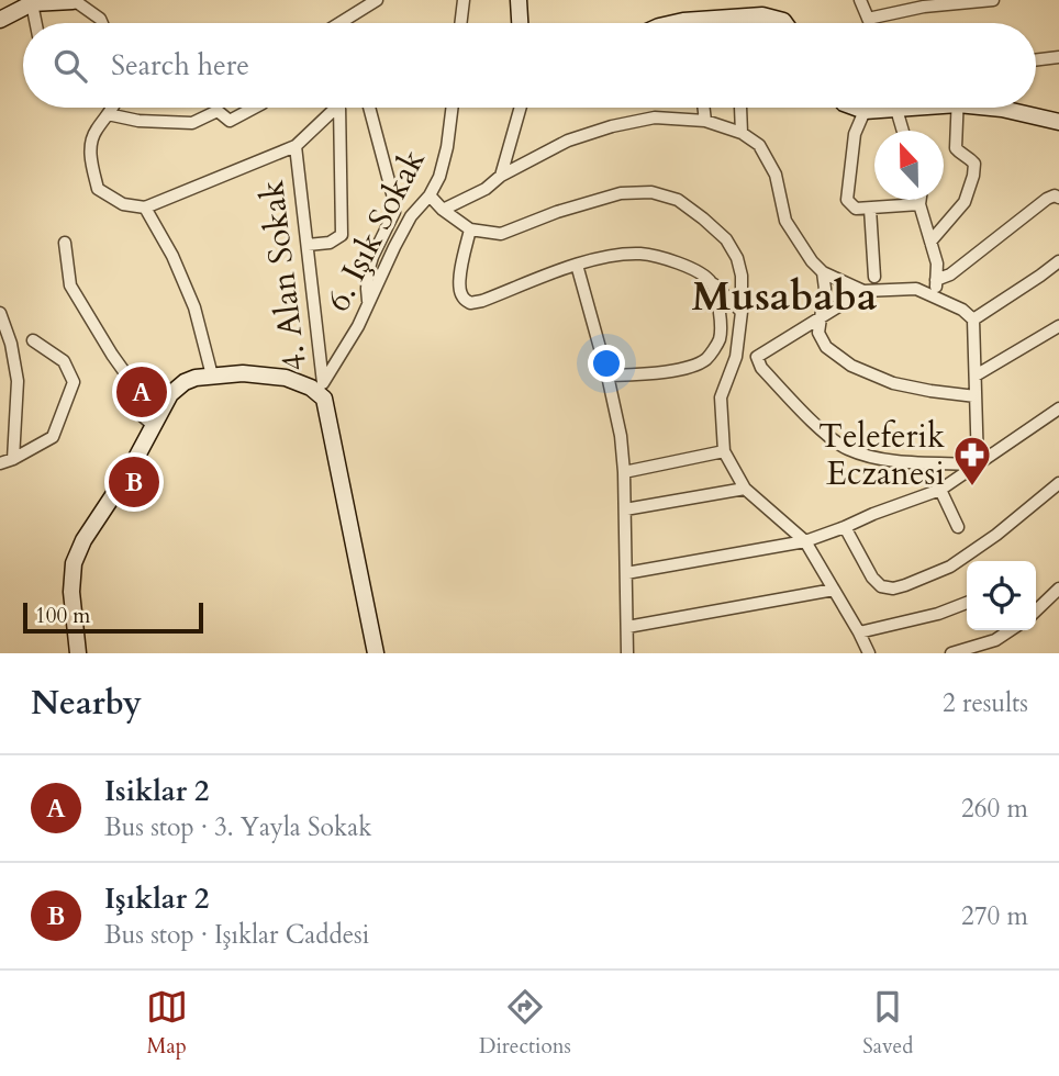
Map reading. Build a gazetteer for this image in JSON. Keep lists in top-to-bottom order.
{
  "streets": {
    "street": ["6. Işık Sokak", "4. Alan Sokak"]
  },
  "crossings": [
    ["6. Işık Sokak", "4. Alan Sokak"]
  ],
  "districts": ["Musababa"],
  "places": {
    "pharmacy": ["Teleferik Eczanesi"]
  },
  "scale_bar": "100 m",
  "north": "top",
  "page": {
    "search": "Search here",
    "pins": ["A", "B"],
    "scale": "100 m",
    "heading": ["Nearby", "2 results"],
    "list": [
      {
        "mark": "A",
        "name": "Isiklar 2",
        "note": "Bus stop · 3. Yayla Sokak",
        "value": "260 m"
      },
      {
        "mark": "B",
        "name": "Işıklar 2",
        "note": "Bus stop · Işıklar Caddesi",
        "value": "270 m"
      }
    ],
    "nav": ["Map", "Directions", "Saved"]
  }
}
